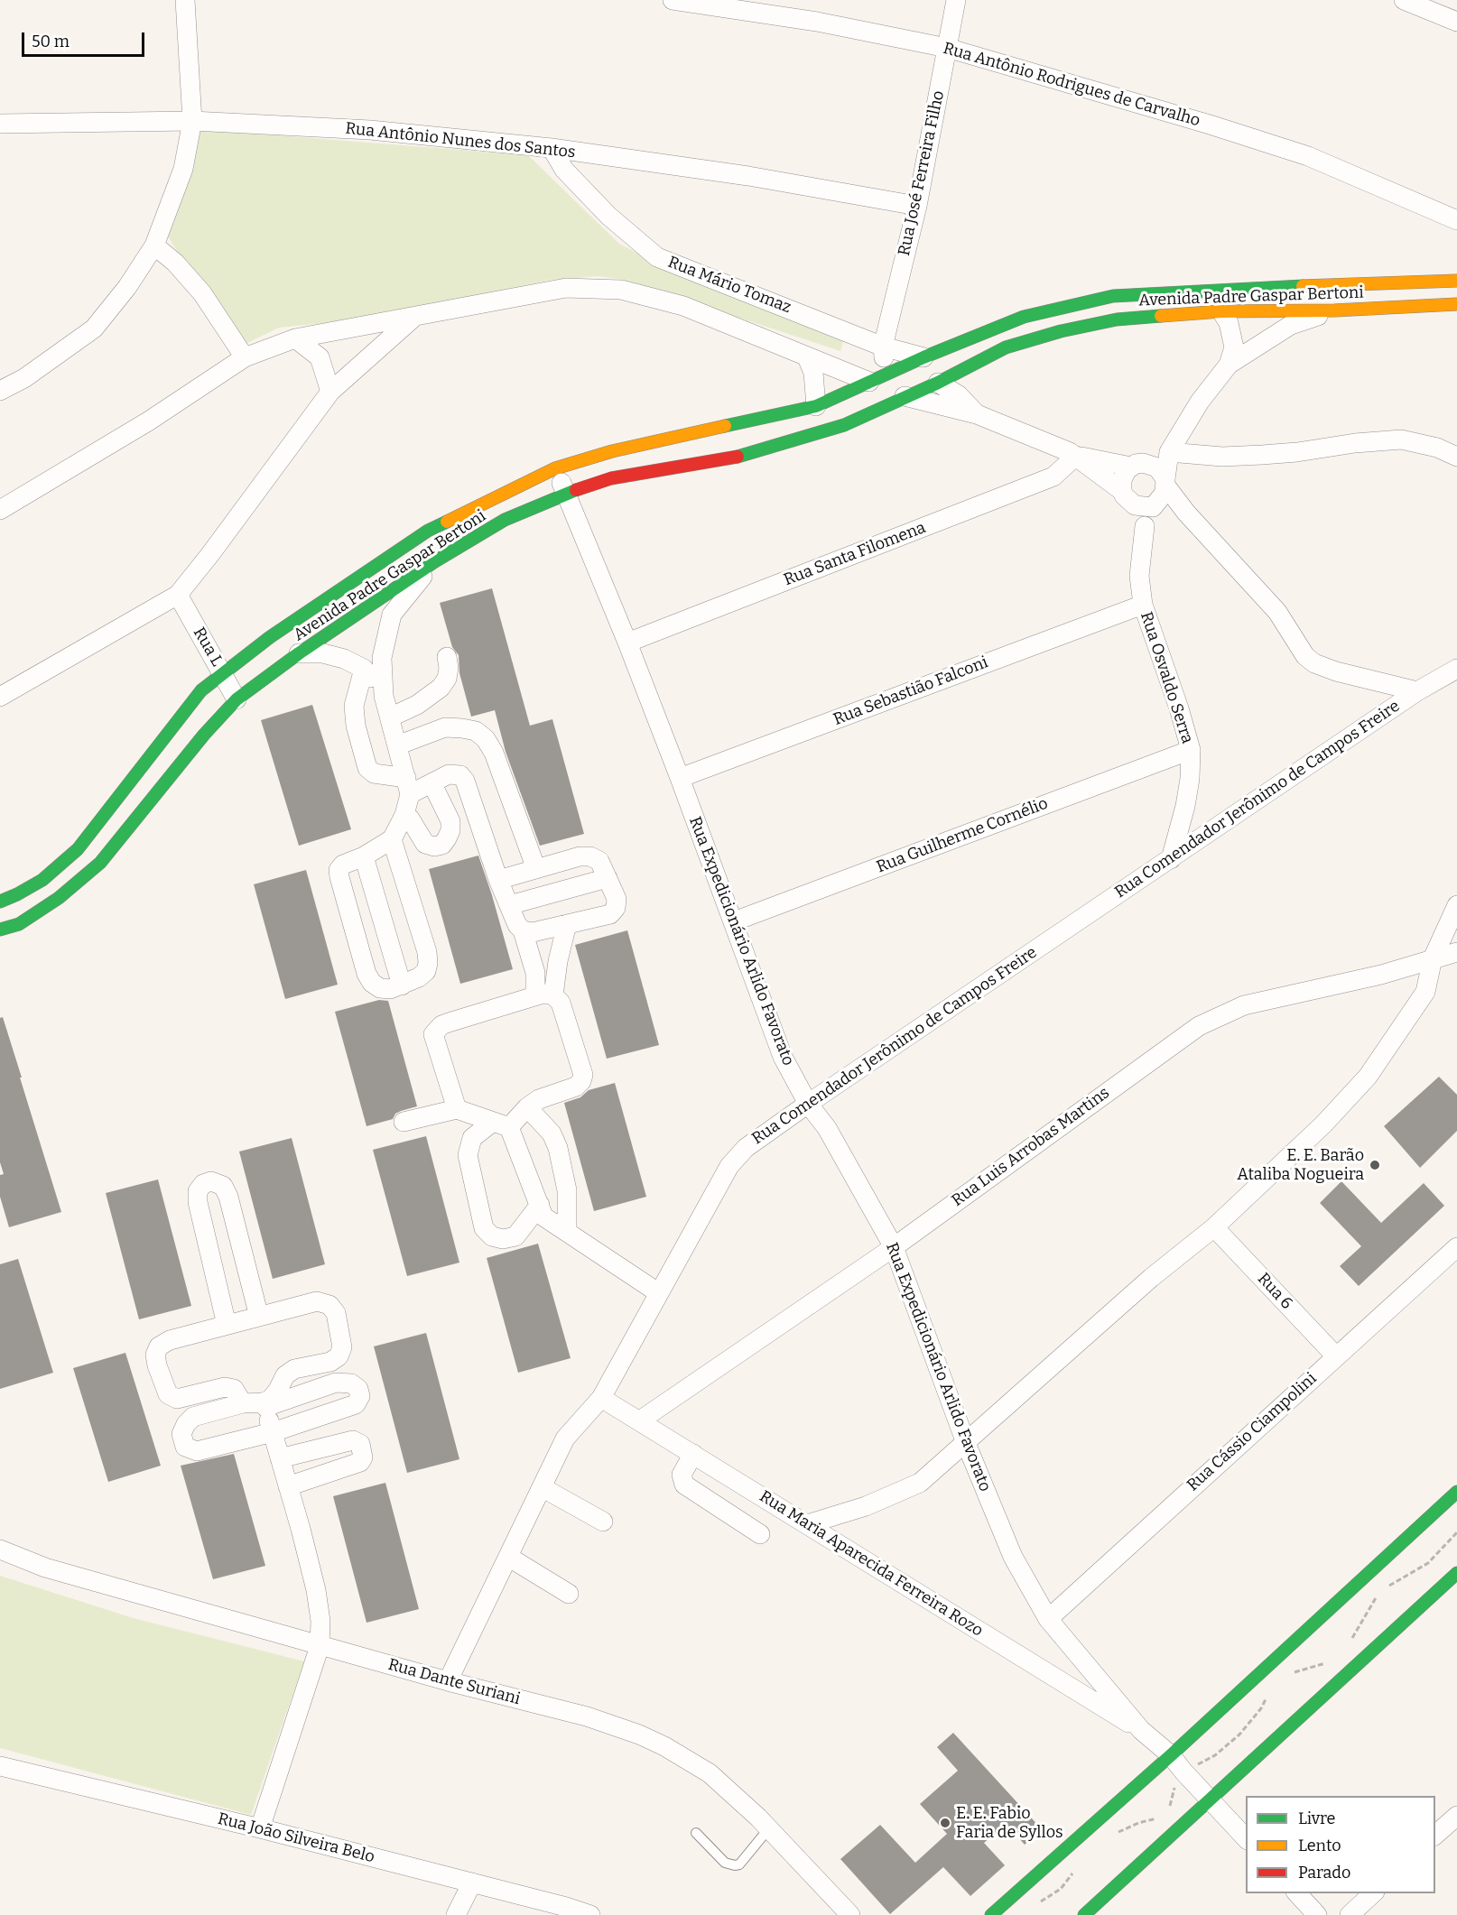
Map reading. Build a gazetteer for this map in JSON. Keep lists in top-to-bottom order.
{
  "streets": {
    "street": [
      "Rua Antônio Rodrigues de Carvalho",
      "Rua Antônio Nunes dos Santos",
      "Rua José Ferreira Filho",
      "Rua Mário Tomaz",
      "Avenida Padre Gaspar Bertoni",
      "Rua Santa Filomena",
      "Rua L",
      "Rua Osvaldo Serra",
      "Rua Sebastião Falconi",
      "Rua Comendador Jerônimo de Campos Freire",
      "Rua Guilherme Cornélio",
      "Rua Expedicionário Arlido Favorato",
      "Rua Luis Arrobas Martins",
      "Rua 6",
      "Rua Cássio Ciampolini",
      "Rua Maria Aparecida Ferreira Rozo",
      "Rua Dante Suriani",
      "Rua João Silveira Belo"
    ]
  },
  "crossings": [
    ["Rua Antônio Rodrigues de Carvalho", "Rua José Ferreira Filho"],
    ["Rua Antônio Nunes dos Santos", "Rua José Ferreira Filho"],
    ["Rua Antônio Nunes dos Santos", "Rua Mário Tomaz"],
    ["Rua José Ferreira Filho", "Rua Mário Tomaz"],
    ["Rua Mário Tomaz", "Avenida Padre Gaspar Bertoni"],
    ["Avenida Padre Gaspar Bertoni", "Rua L"],
    ["Avenida Padre Gaspar Bertoni", "Rua Expedicionário Arlido Favorato"],
    ["Rua Santa Filomena", "Rua Expedicionário Arlido Favorato"],
    ["Rua Osvaldo Serra", "Rua Sebastião Falconi"],
    ["Rua Osvaldo Serra", "Rua Comendador Jerônimo de Campos Freire"],
    ["Rua Osvaldo Serra", "Rua Guilherme Cornélio"],
    ["Rua Sebastião Falconi", "Rua Expedicionário Arlido Favorato"],
    ["Rua Comendador Jerônimo de Campos Freire", "Rua Expedicionário Arlido Favorato"],
    ["Rua Comendador Jerônimo de Campos Freire", "Rua Maria Aparecida Ferreira Rozo"],
    ["Rua Comendador Jerônimo de Campos Freire", "Rua Dante Suriani"],
    ["Rua Guilherme Cornélio", "Rua Expedicionário Arlido Favorato"],
    ["Rua Expedicionário Arlido Favorato", "Rua Luis Arrobas Martins"],
    ["Rua Expedicionário Arlido Favorato", "Rua Cássio Ciampolini"],
    ["Rua Expedicionário Arlido Favorato", "Rua Maria Aparecida Ferreira Rozo"],
    ["Rua Luis Arrobas Martins", "Rua Maria Aparecida Ferreira Rozo"],
    ["Rua 6", "Rua Cássio Ciampolini"]
  ],
  "places": ["E. E. Barão Ataliba Nogueira", "E. E. Fabio Faria de Syllos"],
  "legend": ["Livre", "Lento", "Parado"],
  "scale_bar": "50 m"
}
